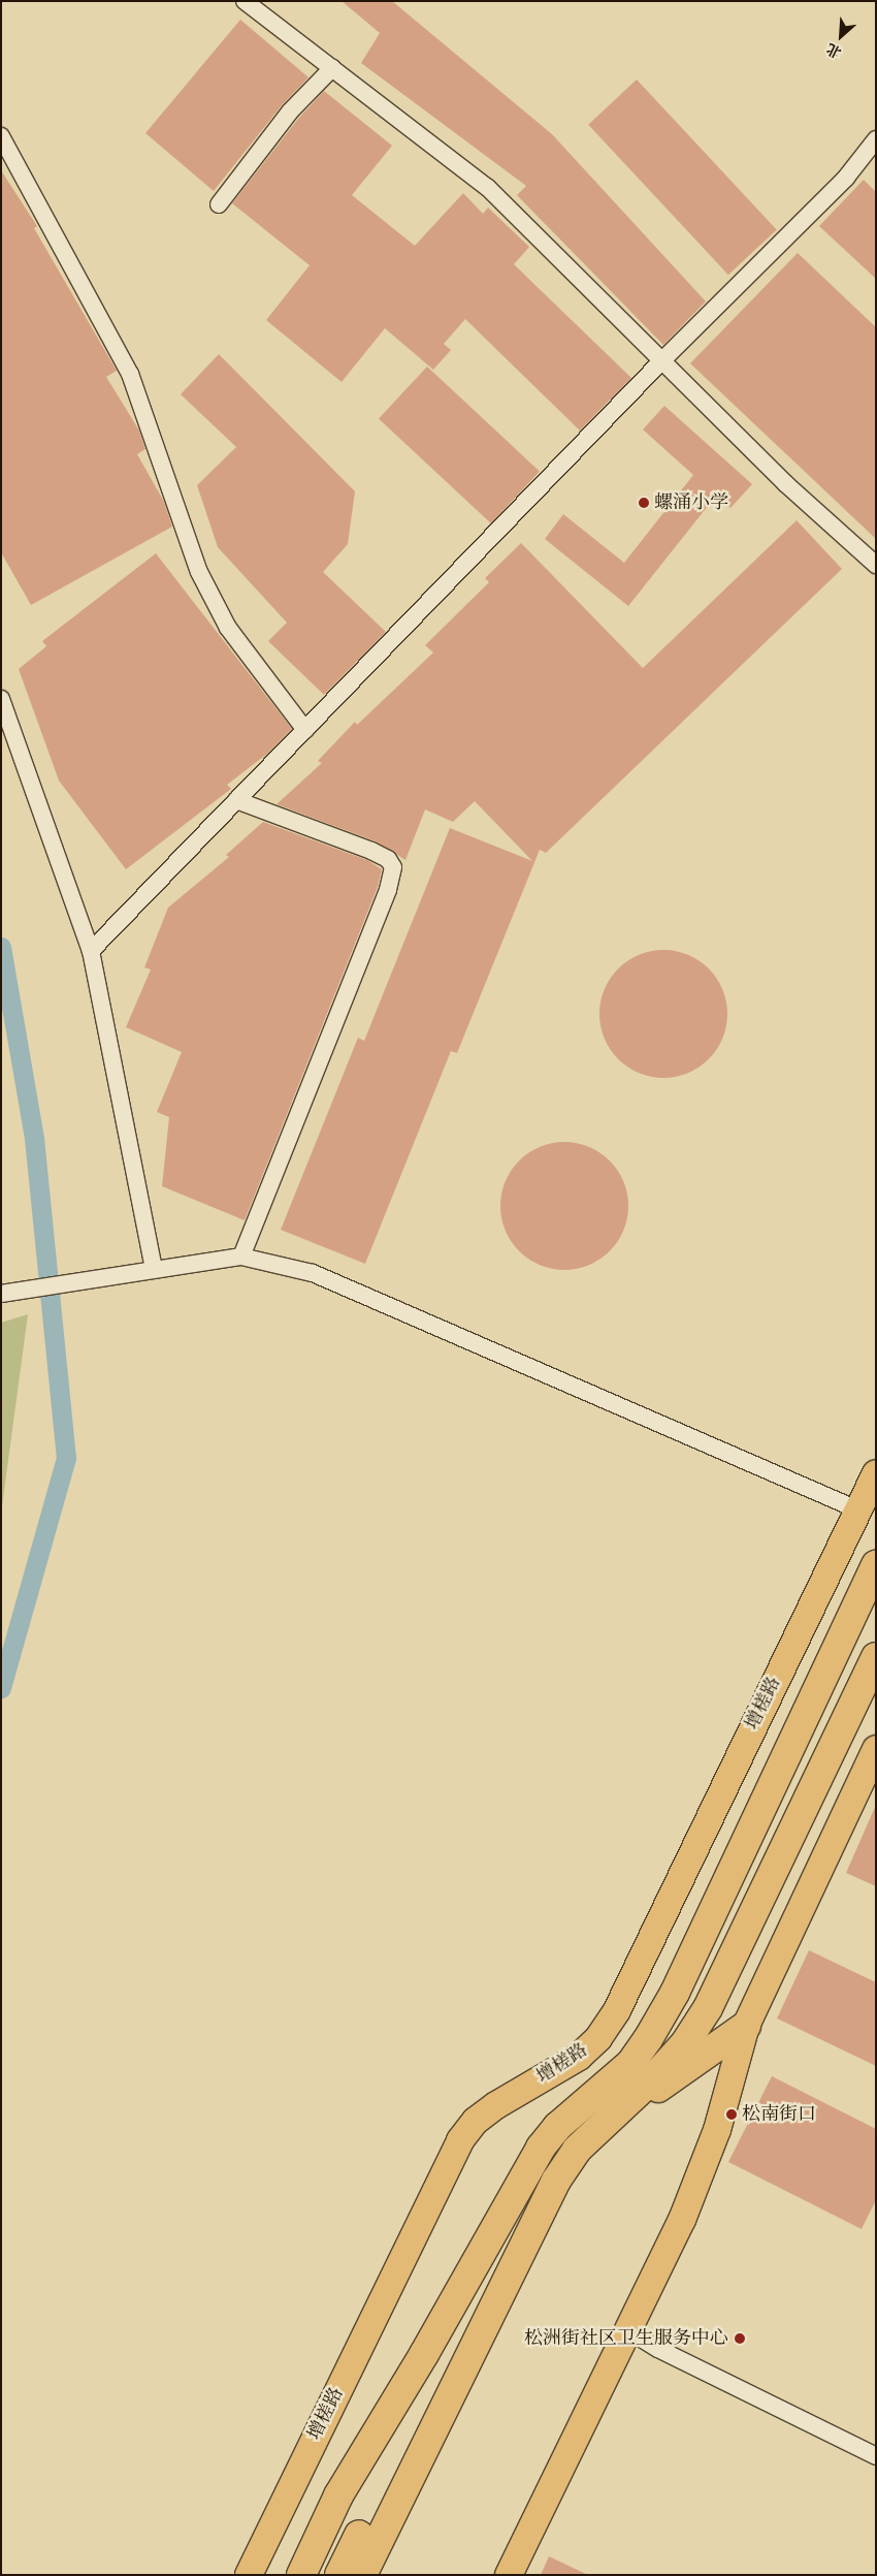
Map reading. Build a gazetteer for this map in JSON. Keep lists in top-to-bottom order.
{
  "streets": {
    "main road": ["增槎路"]
  },
  "places": ["螺涌小学", "松南街口", "松洲街社区卫生服务中心"],
  "north": "bottom left"
}
